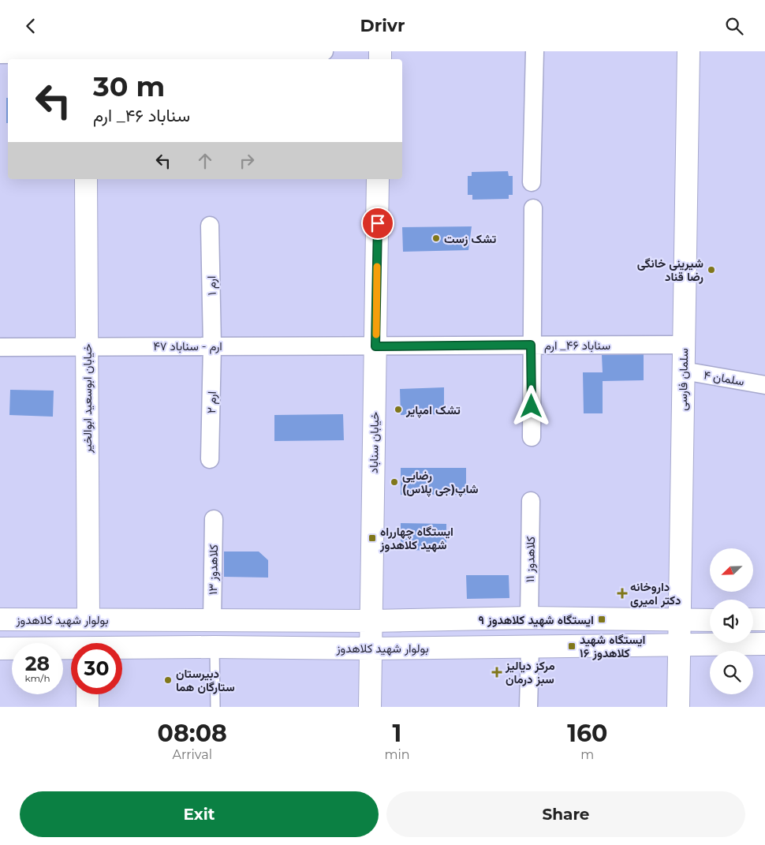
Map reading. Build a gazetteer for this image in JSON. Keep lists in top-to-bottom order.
{
  "streets": {
    "main road": [
      "سلمان فارسی",
      "خیابان ابوسعید ابوالخیر",
      "خیابان سناباد",
      "بولوار شهید کلاهدوز"
    ],
    "street": [
      "ارم ۱",
      "سناباد ۴۶_ ارم",
      "ارم - سناباد ۴۷",
      "سلمان ۴",
      "ارم ۲",
      "کلاهدوز ۱۱",
      "کلاهدوز ۱۳"
    ]
  },
  "crossings": [
    ["ارم ۱", "ارم - سناباد ۴۷"],
    ["ارم ۱", "ارم ۲"],
    ["سناباد ۴۶_ ارم", "ارم - سناباد ۴۷"],
    ["سناباد ۴۶_ ارم", "سلمان فارسی"],
    ["سناباد ۴۶_ ارم", "خیابان سناباد"],
    ["ارم - سناباد ۴۷", "خیابان ابوسعید ابوالخیر"],
    ["ارم - سناباد ۴۷", "ارم ۲"],
    ["ارم - سناباد ۴۷", "خیابان سناباد"],
    ["سلمان ۴", "سلمان فارسی"],
    ["سلمان فارسی", "بولوار شهید کلاهدوز"],
    ["خیابان ابوسعید ابوالخیر", "بولوار شهید کلاهدوز"],
    ["خیابان سناباد", "بولوار شهید کلاهدوز"],
    ["کلاهدوز ۱۱", "بولوار شهید کلاهدوز"],
    ["کلاهدوز ۱۳", "بولوار شهید کلاهدوز"]
  ],
  "places": {
    "other": [
      "تشک زست",
      "شیرینی خانگی رضا قناد",
      "تشک امپایر",
      "رضایی شاپ(جی پلاس)",
      "دبیرستان ستارگان هما"
    ],
    "transit": ["ایستگاه چهارراه شهید کلاهدوز", "ایستگاه شهید کلاهدوز ۹", "ایستگاه شهید کلاهدوز ۱۶"],
    "health": ["داروخانه دکتر امیرى", "مرکز دیالیز سبز درمان"]
  },
  "north": "bottom left",
  "page": {
    "header": "Drivr",
    "turn": ["30 m", "سناباد ۴۶_ ارم"],
    "speed": "28 km/h",
    "limit": "30",
    "eta": [
      "08:08",
      "Arrival",
      "1",
      "min",
      "160",
      "m"
    ],
    "buttons": ["Exit", "Share"]
  }
}
